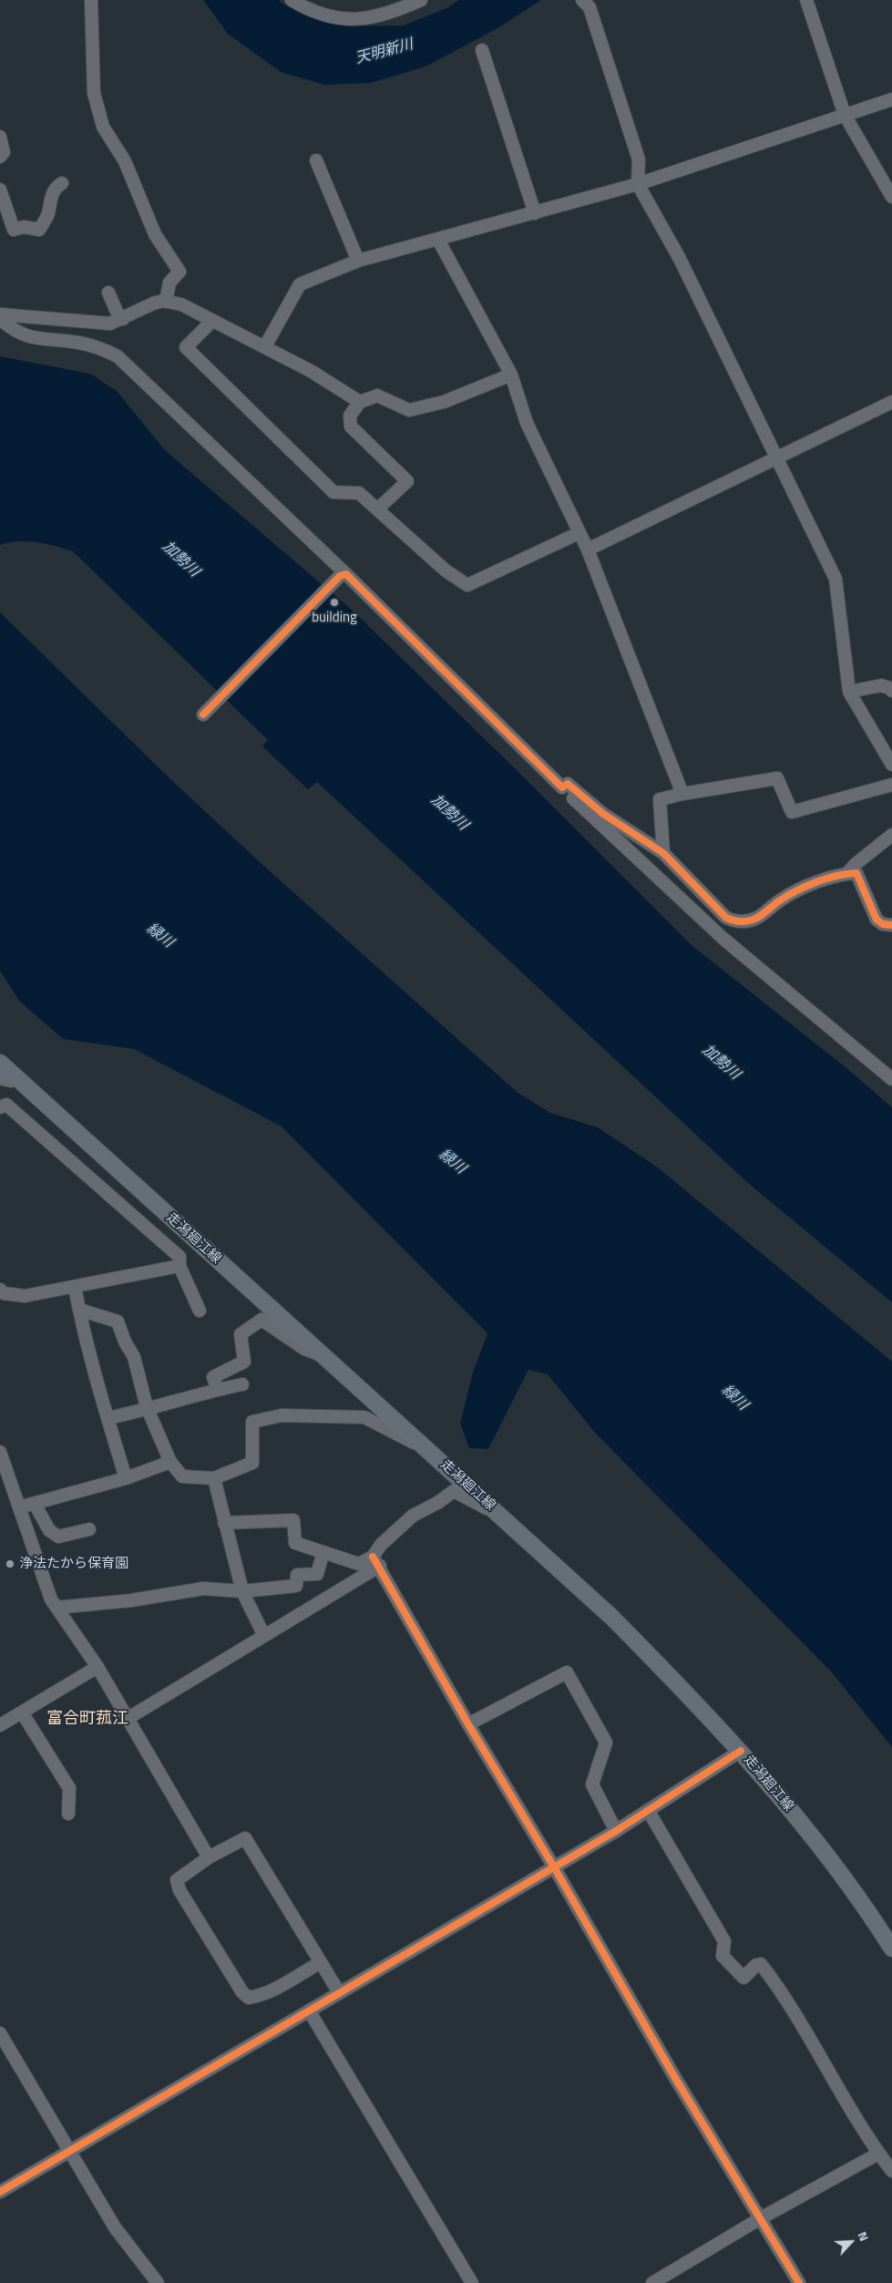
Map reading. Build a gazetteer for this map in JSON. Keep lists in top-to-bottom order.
{
  "streets": {
    "main road": ["走潟廻江線"]
  },
  "districts": ["富合町菰江"],
  "water": ["天明新川", "加勢川", "緑川"],
  "places": ["building", "浄法たから保育園"],
  "north": "top right"
}
